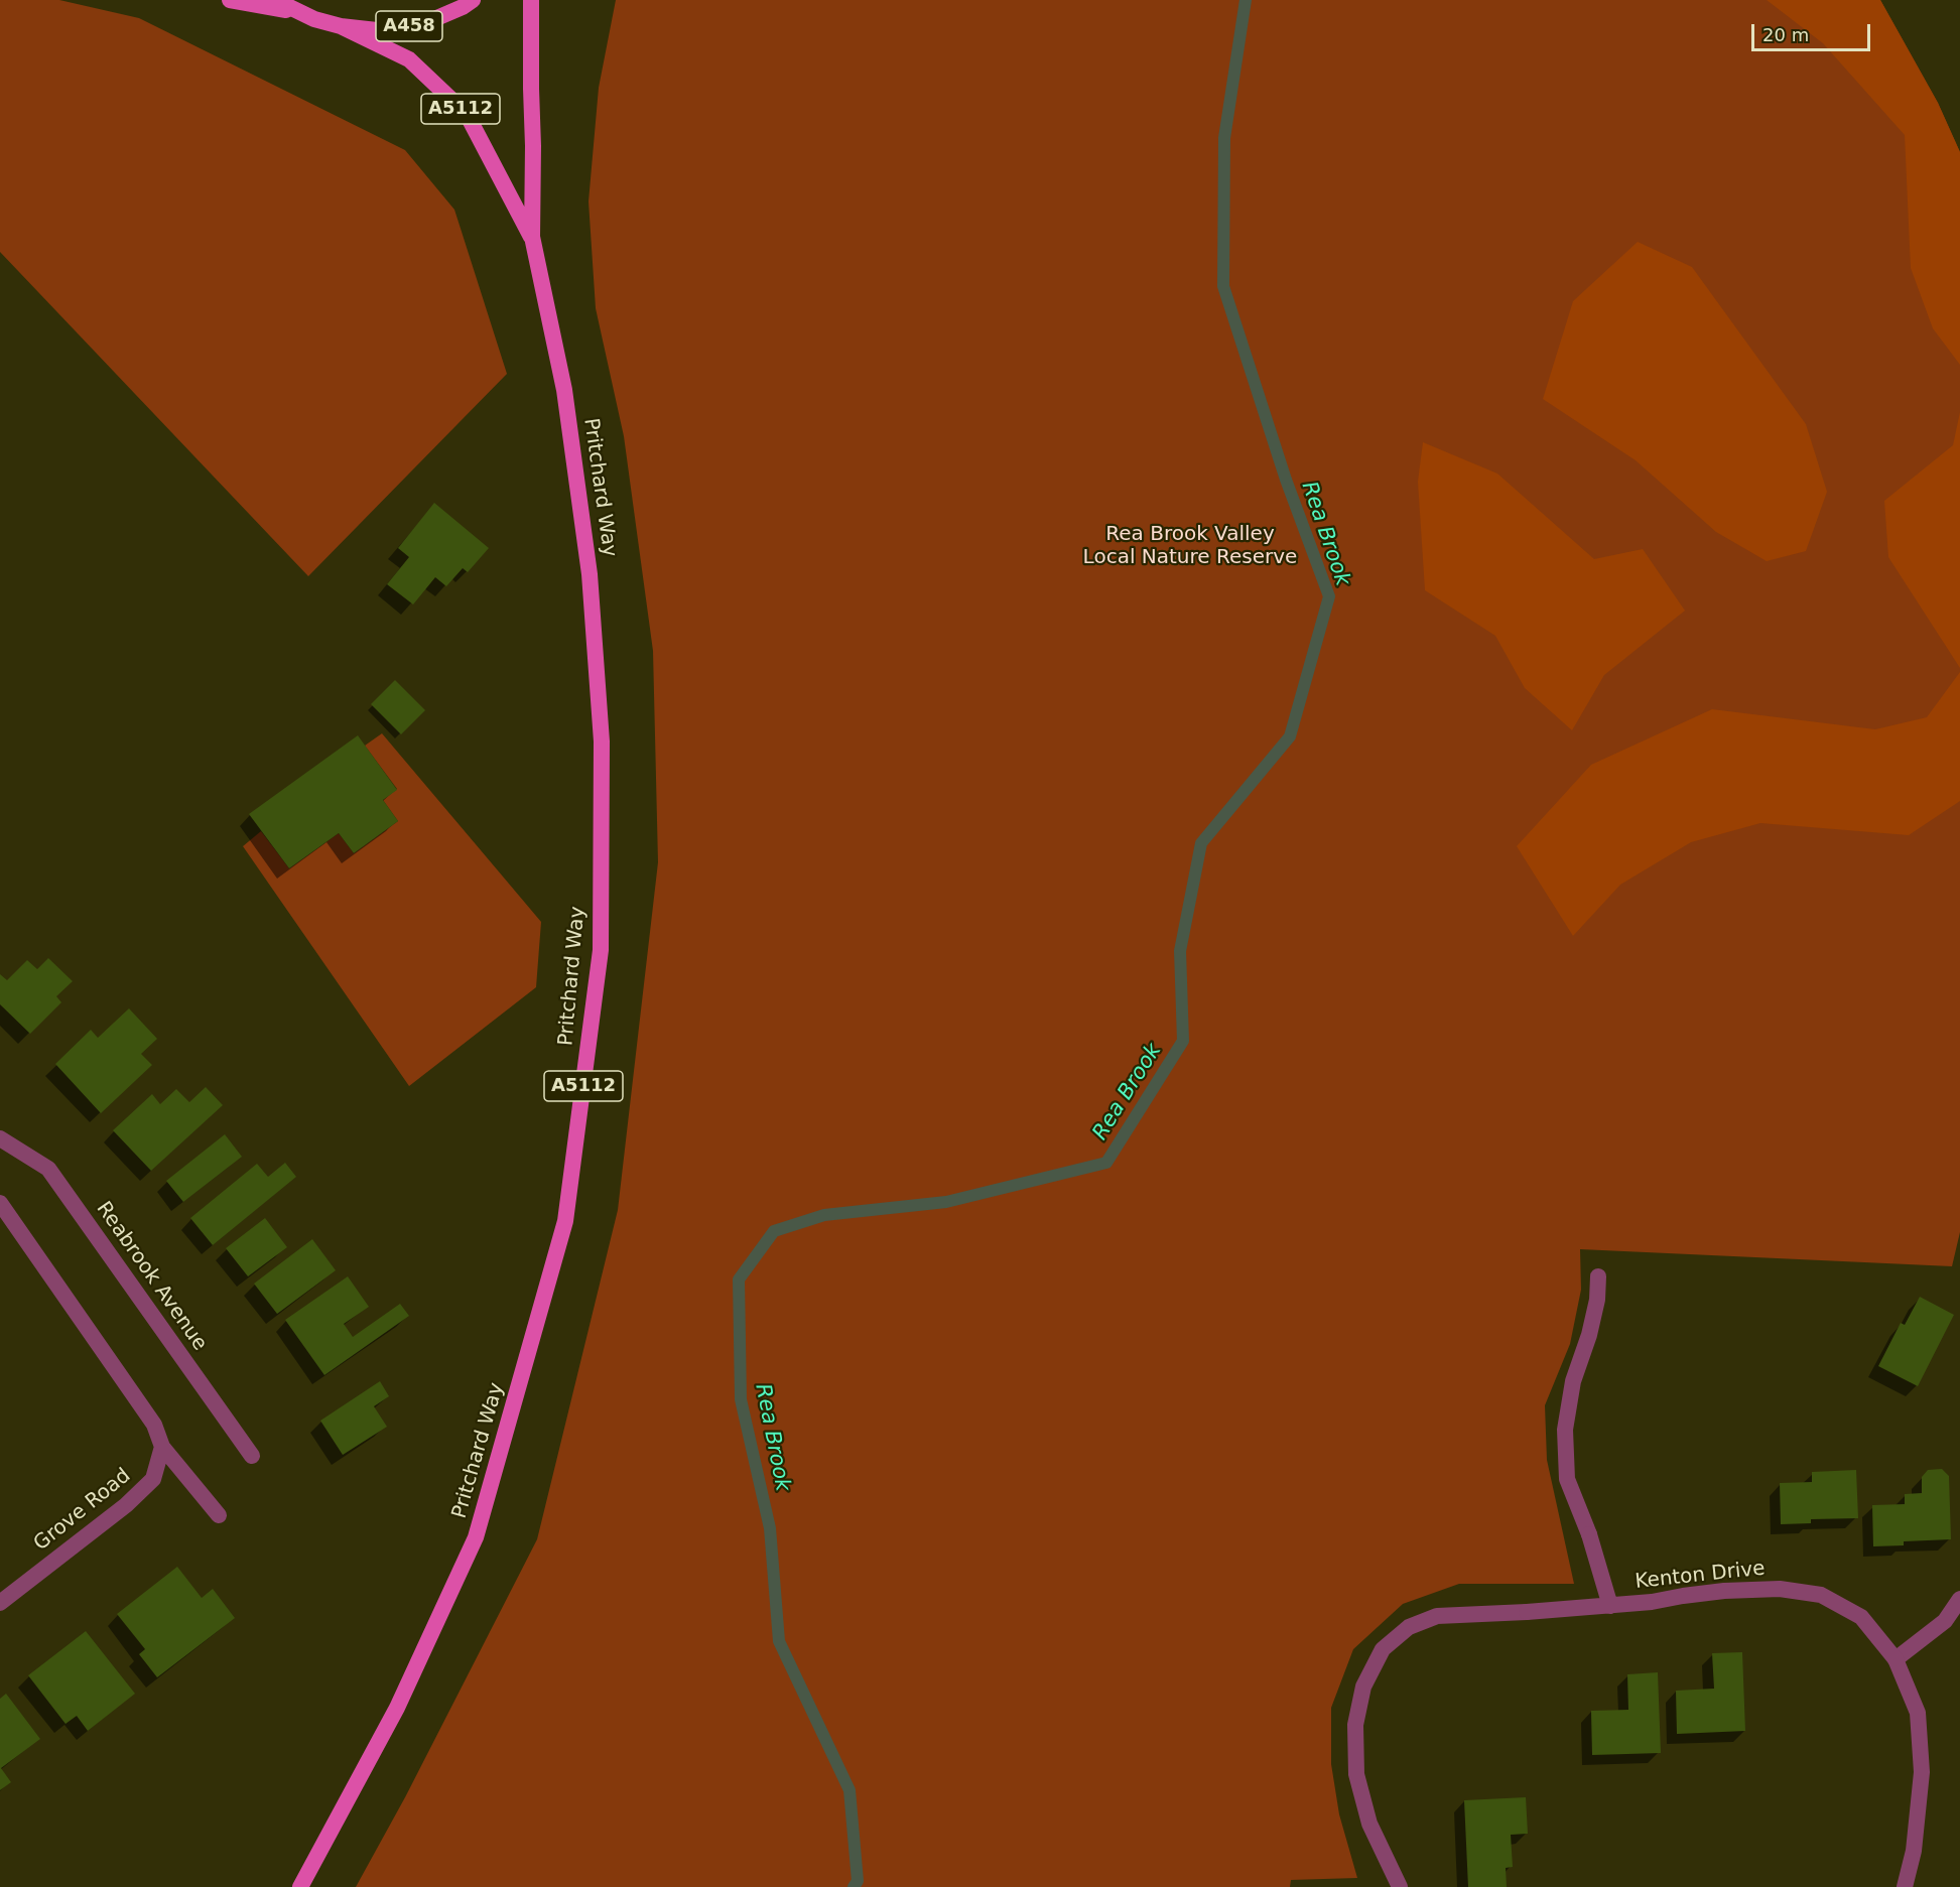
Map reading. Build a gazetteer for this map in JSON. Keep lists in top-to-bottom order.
{
  "streets": {
    "main road": ["A458", "A5112", "Pritchard Way"],
    "street": ["Reabrook Avenue", "Grove Road", "Kenton Drive"]
  },
  "crossings": [
    ["A458", "Pritchard Way"]
  ],
  "water": ["Rea Brook"],
  "parks": ["Rea Brook Valley Local Nature Reserve"],
  "scale_bar": "20 m"
}
